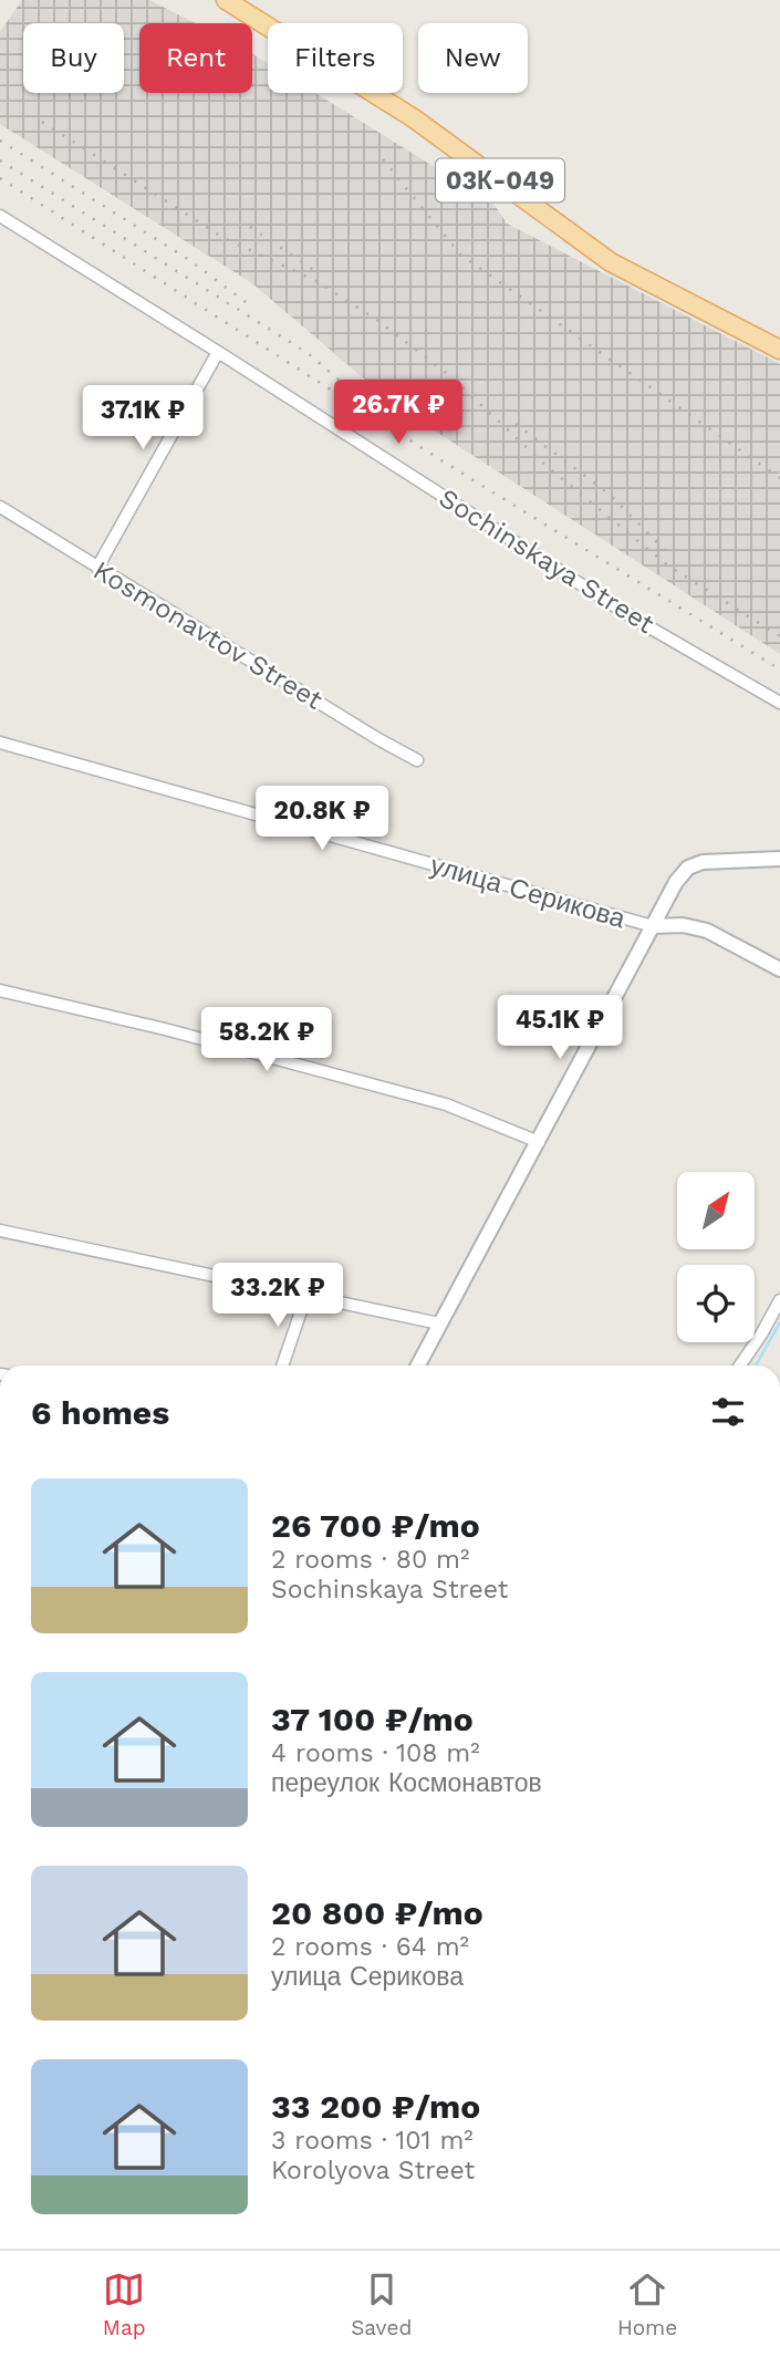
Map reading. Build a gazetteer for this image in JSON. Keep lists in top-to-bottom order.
{
  "streets": {
    "main road": ["03К-049"],
    "street": ["Sochinskaya Street", "Kosmonavtov Street", "улица Серикова"]
  },
  "north": "top right",
  "page": {
    "chip": [
      "Buy",
      "Rent",
      "Filters",
      "New"
    ],
    "price": [
      "26.7K ₽",
      "37.1K ₽",
      "20.8K ₽",
      "45.1K ₽",
      "58.2K ₽",
      "33.2K ₽"
    ],
    "heading": "6 homes",
    "list": [
      {
        "name": "26 700 ₽/mo",
        "note": "2 rooms · 80 m² · Sochinskaya Street"
      },
      {
        "name": "37 100 ₽/mo",
        "note": "4 rooms · 108 m² · переулок Космонавтов"
      },
      {
        "name": "20 800 ₽/mo",
        "note": "2 rooms · 64 m² · улица Серикова"
      },
      {
        "name": "33 200 ₽/mo",
        "note": "3 rooms · 101 m² · Korolyova Street"
      }
    ],
    "tabs": ["Map", "Saved", "Home"]
  }
}
